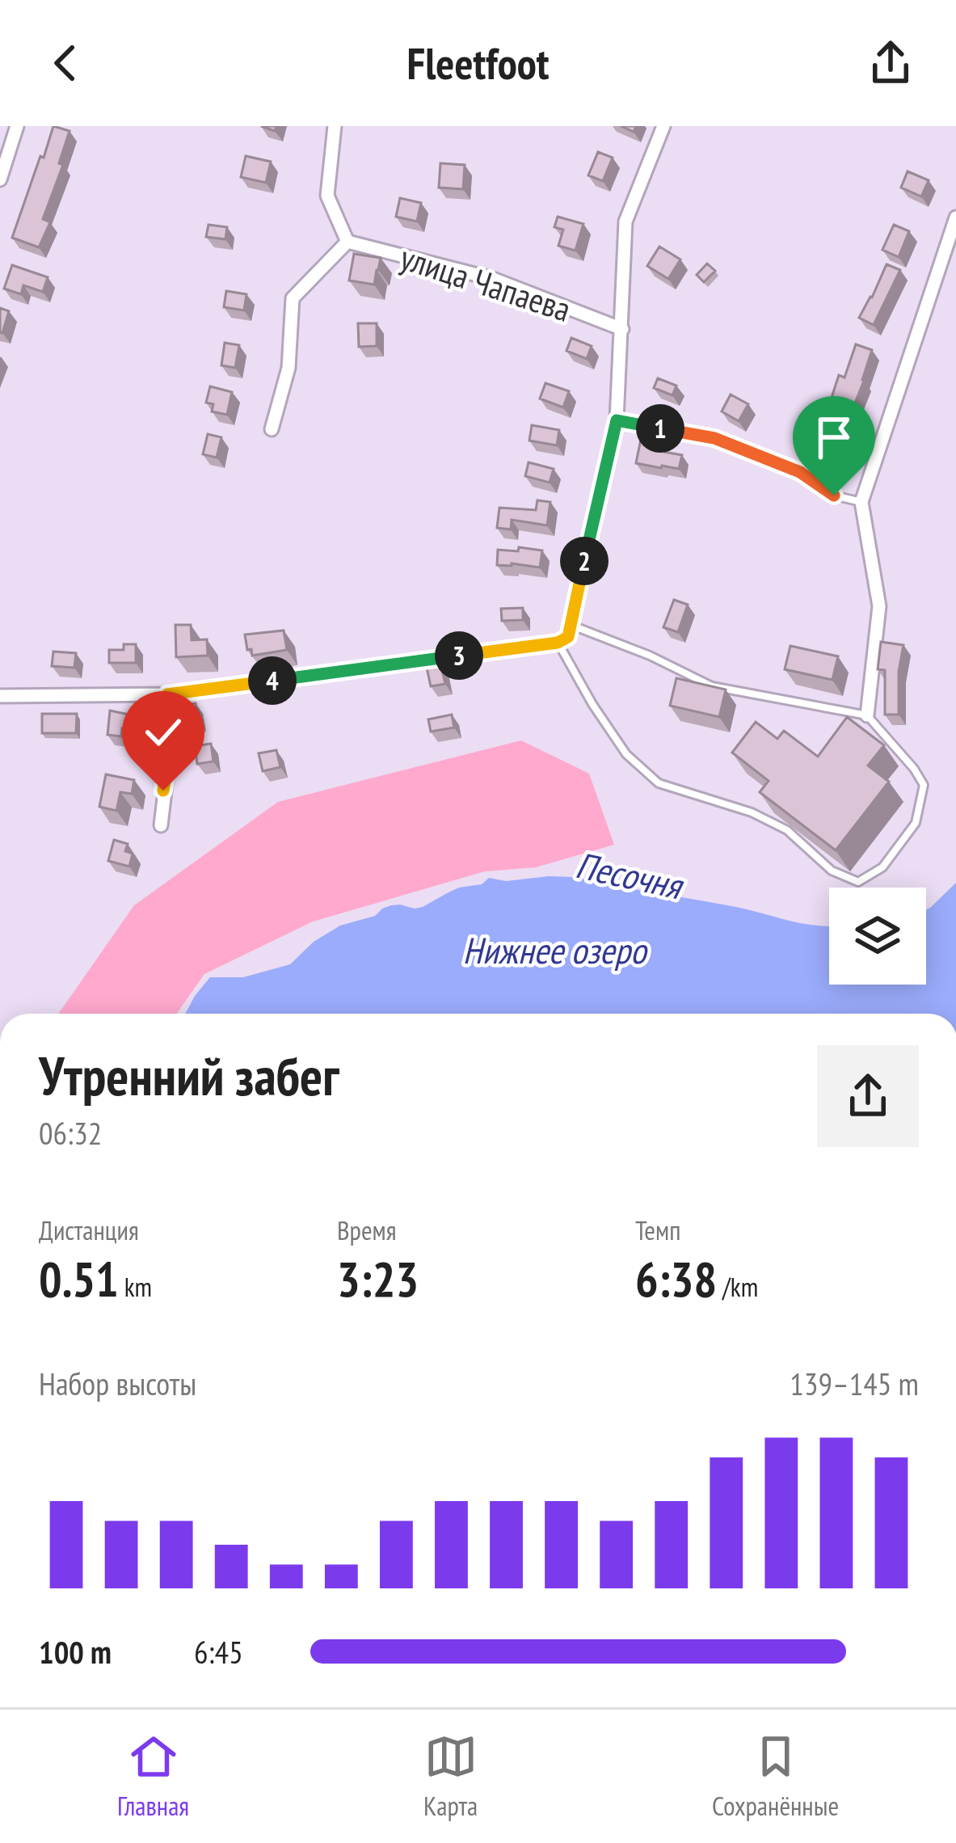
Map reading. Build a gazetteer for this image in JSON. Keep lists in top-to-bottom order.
{
  "streets": {
    "street": ["улица Чапаева"]
  },
  "water": ["Песочня", "Нижнее озеро"],
  "page": {
    "header": "Fleetfoot",
    "pins": [
      "1",
      "2",
      "3",
      "4"
    ],
    "heading": ["Утренний забег", "06:32"],
    "stats": [
      ["Дистанция", "0.51 km"],
      ["Время", "3:23"],
      ["Темп", "6:38 /km"]
    ],
    "chart": ["Набор высоты", "139–145 m"],
    "list": [
      {
        "name": "100 m",
        "note": "6:45"
      }
    ],
    "tabs": ["Главная", "Карта", "Сохранённые"]
  }
}
